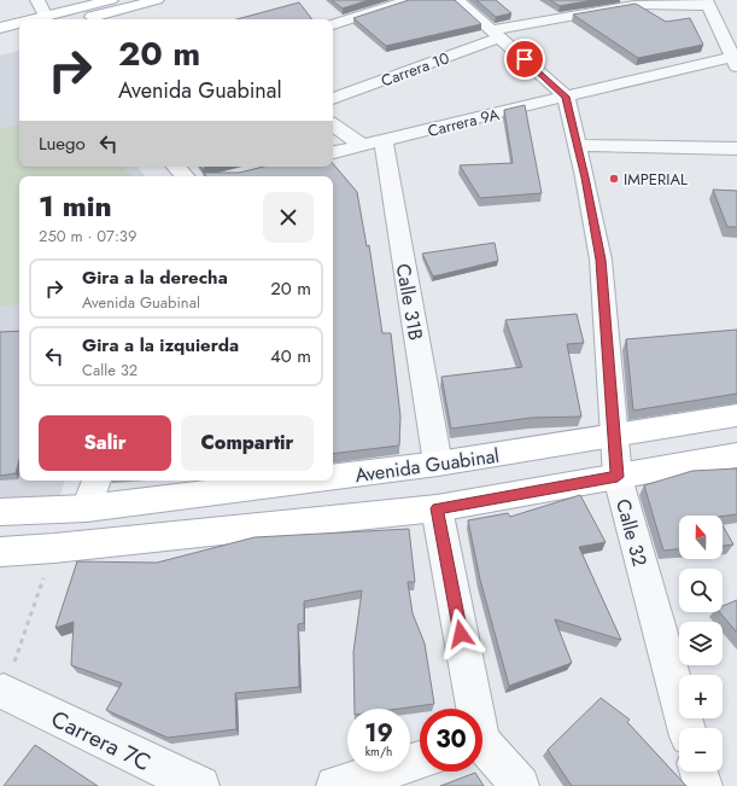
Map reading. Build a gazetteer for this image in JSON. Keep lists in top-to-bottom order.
{
  "streets": {
    "main road": ["Avenida Guabinal"],
    "street": [
      "Carrera 10",
      "Carrera 9A",
      "Calle 31B",
      "Calle 32",
      "Carrera 7C"
    ]
  },
  "crossings": [
    ["Carrera 9A", "Calle 31B"],
    ["Carrera 9A", "Calle 32"],
    ["Calle 31B", "Avenida Guabinal"],
    ["Avenida Guabinal", "Calle 32"]
  ],
  "places": ["IMPERIAL"],
  "north": "top",
  "page": {
    "turn": ["20 m", "Avenida Guabinal"],
    "then": "Luego",
    "heading": ["1 min", "250 m · 07:39"],
    "list": [
      {
        "name": "Gira a la derecha",
        "note": "Avenida Guabinal",
        "value": "20 m"
      },
      {
        "name": "Gira a la izquierda",
        "note": "Calle 32",
        "value": "40 m"
      }
    ],
    "buttons": ["Salir", "Compartir"],
    "map_buttons": ["+", "−"],
    "speed": "19 km/h",
    "limit": "30"
  }
}
